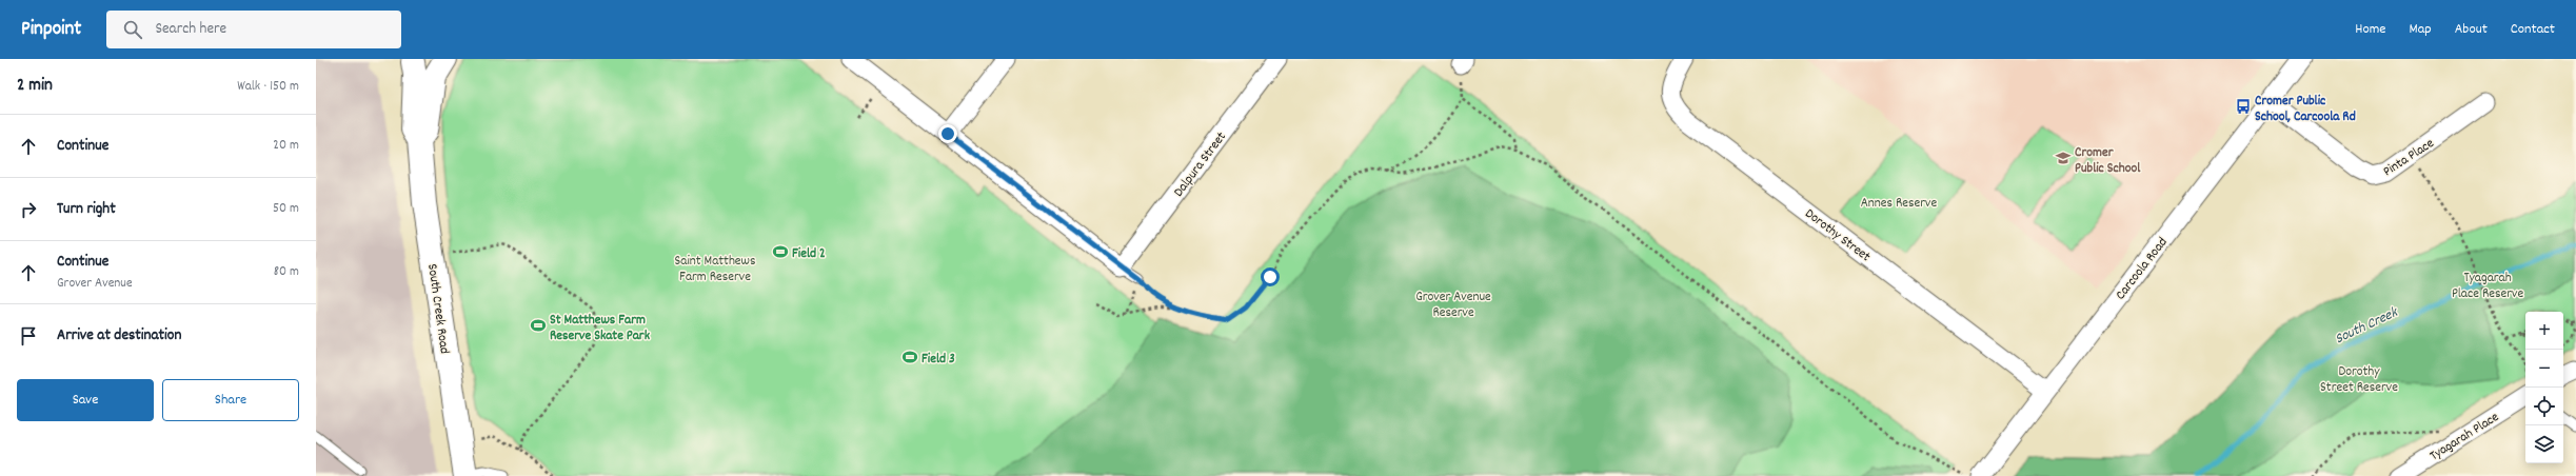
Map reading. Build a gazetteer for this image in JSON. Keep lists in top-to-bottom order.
{
  "streets": {
    "street": [
      "Pinta Place",
      "Dalpura Street",
      "Dorothy Street",
      "Carcoola Road",
      "South Creek Road",
      "Tyagarah Place"
    ]
  },
  "crossings": [
    ["Pinta Place", "Carcoola Road"],
    ["Dorothy Street", "Carcoola Road"]
  ],
  "water": ["South Creek"],
  "parks": [
    "Annes Reserve",
    "Saint Matthews Farm Reserve",
    "Tyagarah Place Reserve",
    "Grover Avenue Reserve",
    "Dorothy Street Reserve"
  ],
  "places": {
    "bus stop": ["Cromer Public School, Carcoola Rd"],
    "school or university": ["Cromer Public School"],
    "sports": ["Field 2", "St Matthews Farm Reserve Skate Park", "Field 3"]
  },
  "page": {
    "header": "Pinpoint",
    "search": "Search here",
    "nav": [
      "Home",
      "Map",
      "About",
      "Contact"
    ],
    "heading": ["2 min", "Walk · 150 m"],
    "list": [
      ["Continue", "20 m"],
      ["Turn right", "50 m"],
      ["Continue", "Grover Avenue", "80 m"],
      "Arrive at destination"
    ],
    "map_buttons": ["+", "−"],
    "buttons": ["Save", "Share"]
  }
}
